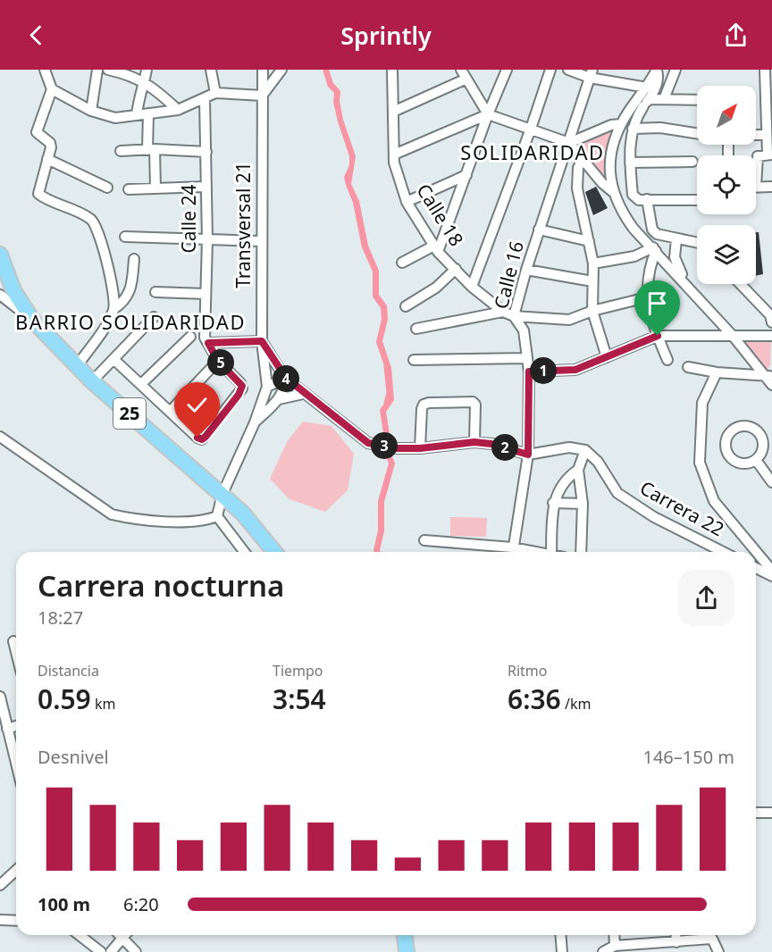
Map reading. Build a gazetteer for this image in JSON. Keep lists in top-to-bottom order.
{
  "streets": {
    "highway": ["25"],
    "street": [
      "Calle 18",
      "Calle 24",
      "Transversal 21",
      "Calle 16",
      "Carrera 22"
    ]
  },
  "crossings": [
    ["Calle 18", "Calle 16"],
    ["Transversal 21", "25"]
  ],
  "districts": ["SOLIDARIDAD", "BARRIO SOLIDARIDAD"],
  "north": "top right",
  "page": {
    "header": "Sprintly",
    "pins": [
      "5",
      "1",
      "4",
      "3",
      "2"
    ],
    "heading": ["Carrera nocturna", "18:27"],
    "stats": [
      ["Distancia", "0.59 km"],
      ["Tiempo", "3:54"],
      ["Ritmo", "6:36 /km"]
    ],
    "chart": ["Desnivel", "146–150 m"],
    "list": [
      {
        "name": "100 m",
        "note": "6:20"
      }
    ]
  }
}
